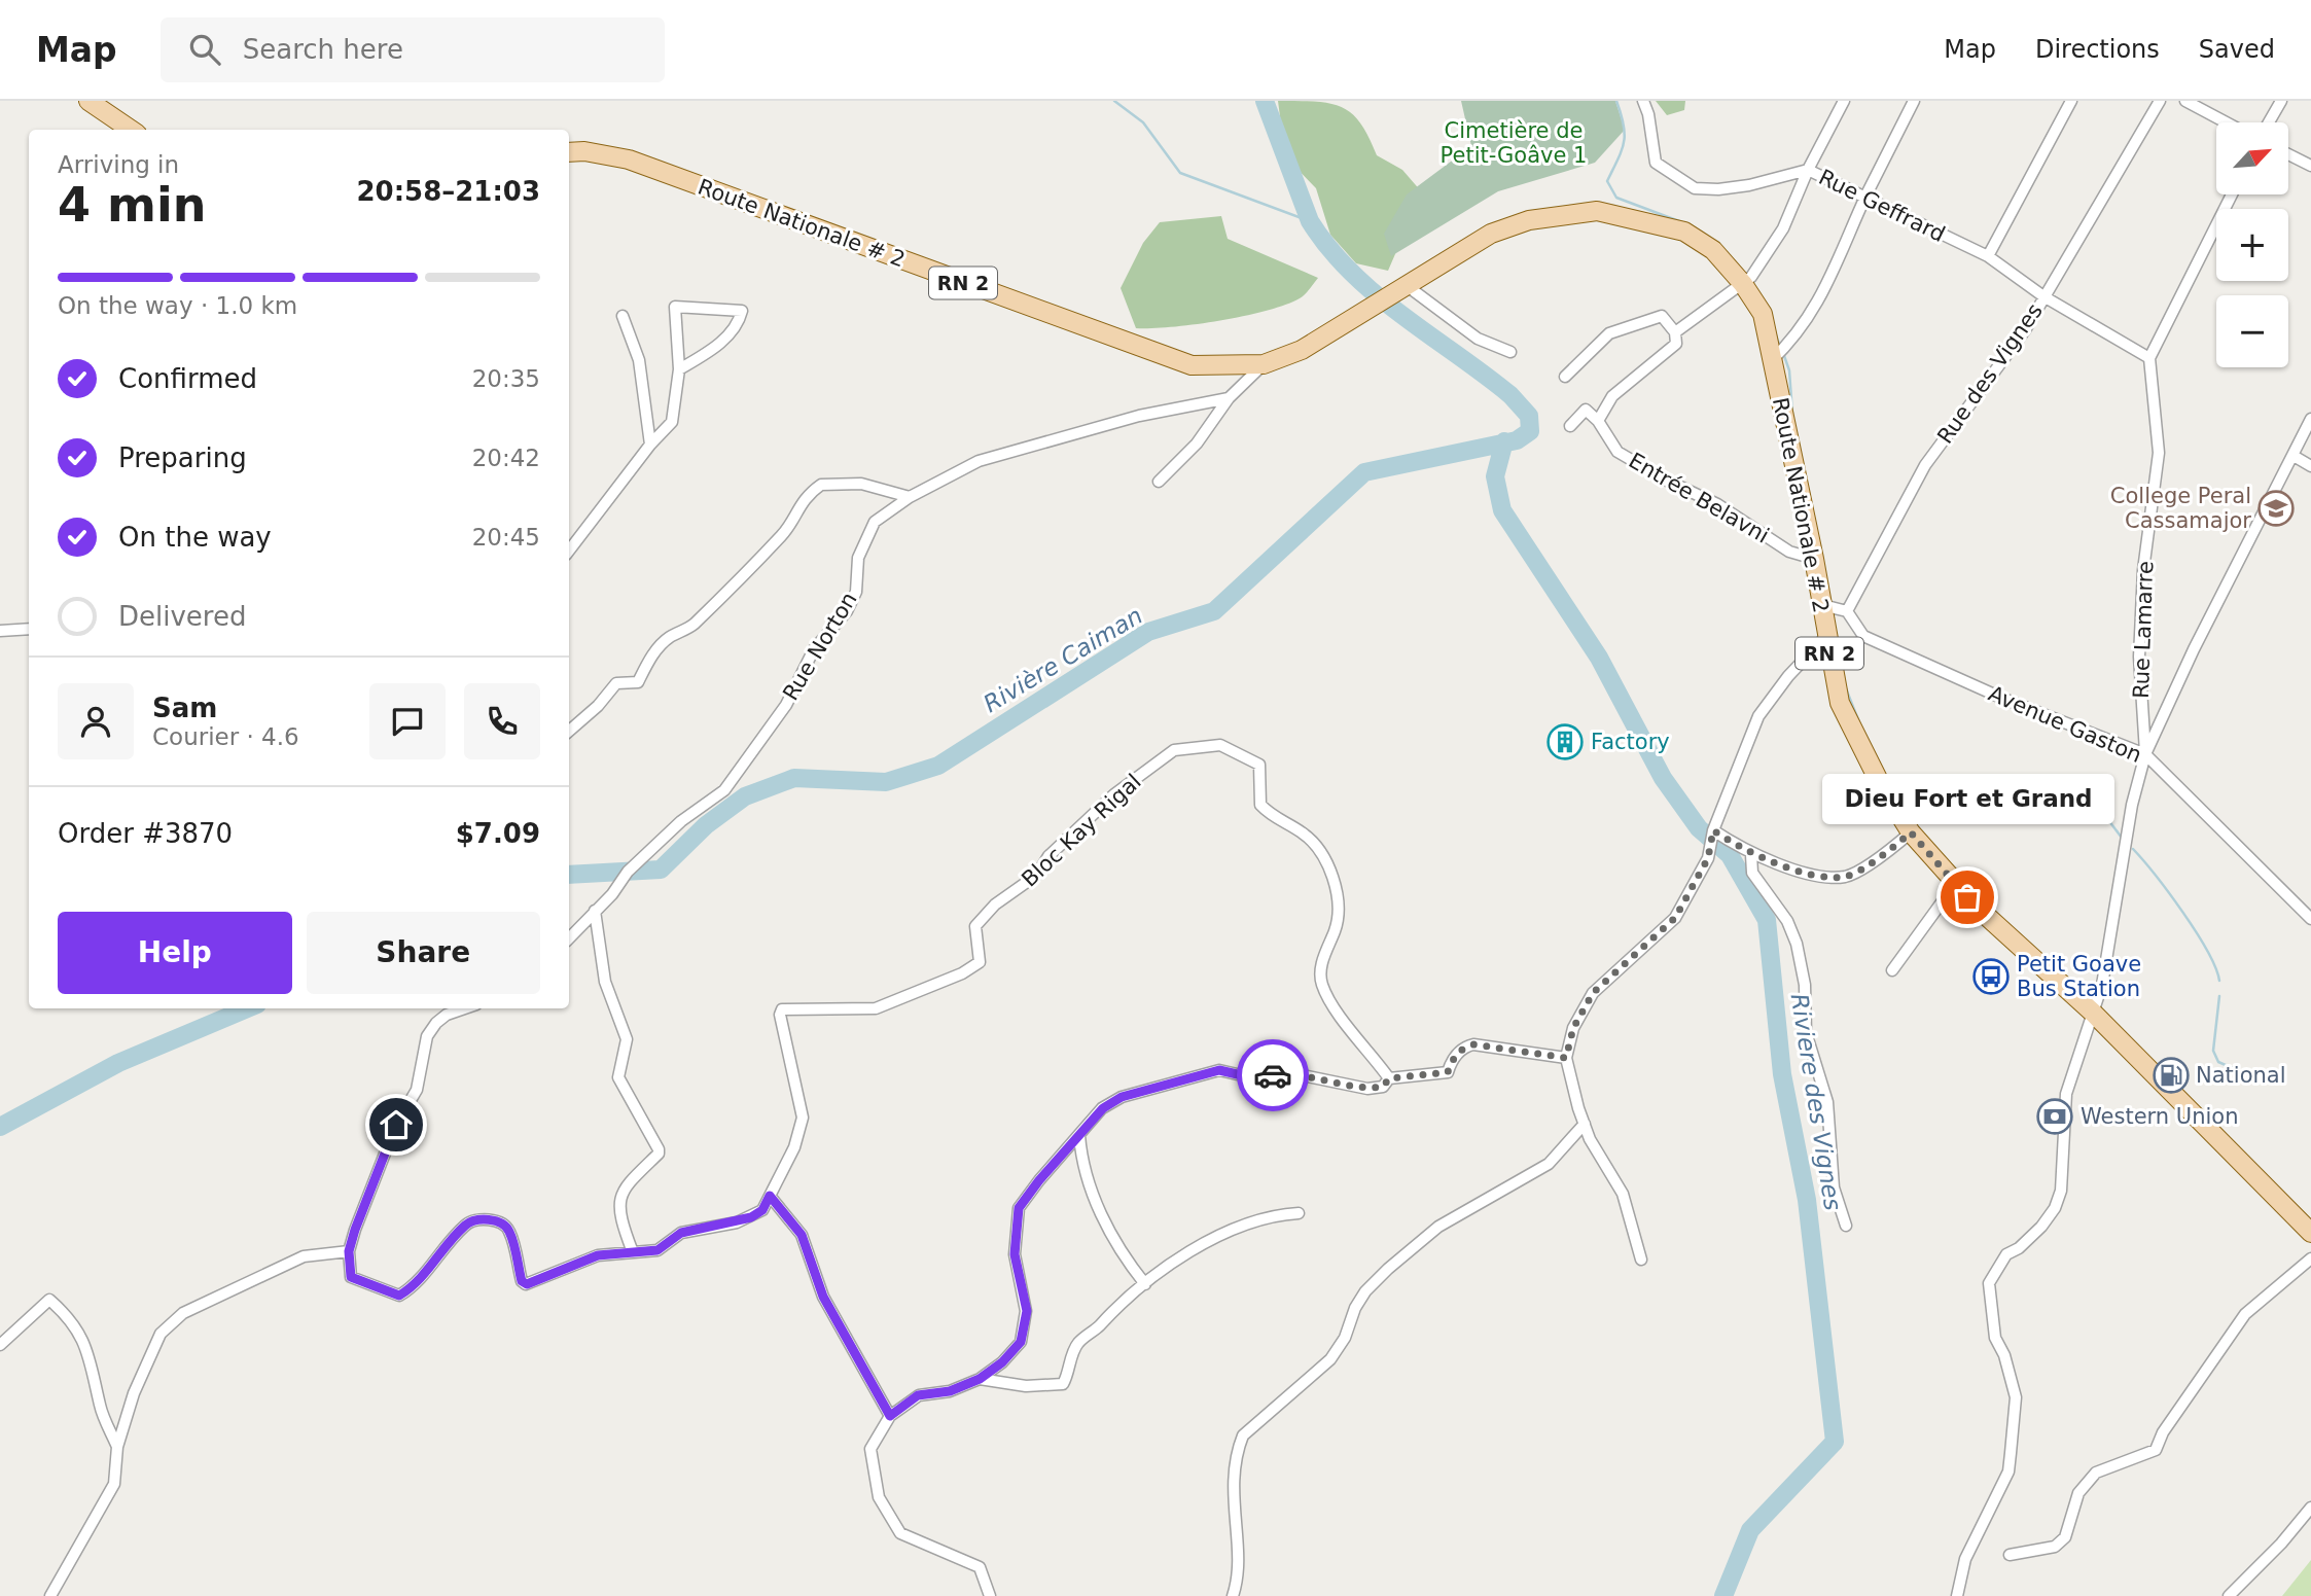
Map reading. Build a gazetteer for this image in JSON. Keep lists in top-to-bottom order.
{
  "streets": {
    "main road": ["Route Nationale # 2", "RN 2"],
    "street": [
      "Rue Geffrard",
      "Rue des Vignes",
      "Entrée Belavni",
      "Rue Lamarre",
      "Rue Norton",
      "Avenue Gaston",
      "Bloc Kay Rigal"
    ]
  },
  "crossings": [
    ["Rue Geffrard", "Rue des Vignes"],
    ["Rue Geffrard", "Rue Lamarre"],
    ["Route Nationale # 2", "Entrée Belavni"],
    ["Rue des Vignes", "Avenue Gaston"],
    ["Rue Lamarre", "Avenue Gaston"]
  ],
  "water": ["Rivière Caiman", "Riviere des Vignes"],
  "parks": ["Cimetière de Petit-Goâve 1"],
  "places": {
    "school or university": ["College Peral Cassamajor"],
    "building": ["Factory"],
    "other": ["Dieu Fort et Grand"],
    "bus stop": ["Petit Goave Bus Station"],
    "fuel station": ["National"],
    "bank": ["Western Union"]
  },
  "north": "top right",
  "page": {
    "header": "Map",
    "search": "Search here",
    "nav": ["Map", "Directions", "Saved"],
    "map_buttons": ["+", "−"],
    "heading": ["4 min", "Arriving in", "20:58–21:03"],
    "panel": [
      "Sam",
      "Courier · 4.6",
      "Order #3870",
      "$7.09"
    ],
    "bar": "On the way · 1.0 km",
    "list": [
      ["Confirmed", "20:35"],
      ["Preparing", "20:42"],
      ["On the way", "20:45"],
      "Delivered"
    ],
    "bubble": "Dieu Fort et Grand",
    "buttons": ["Help", "Share"]
  }
}
